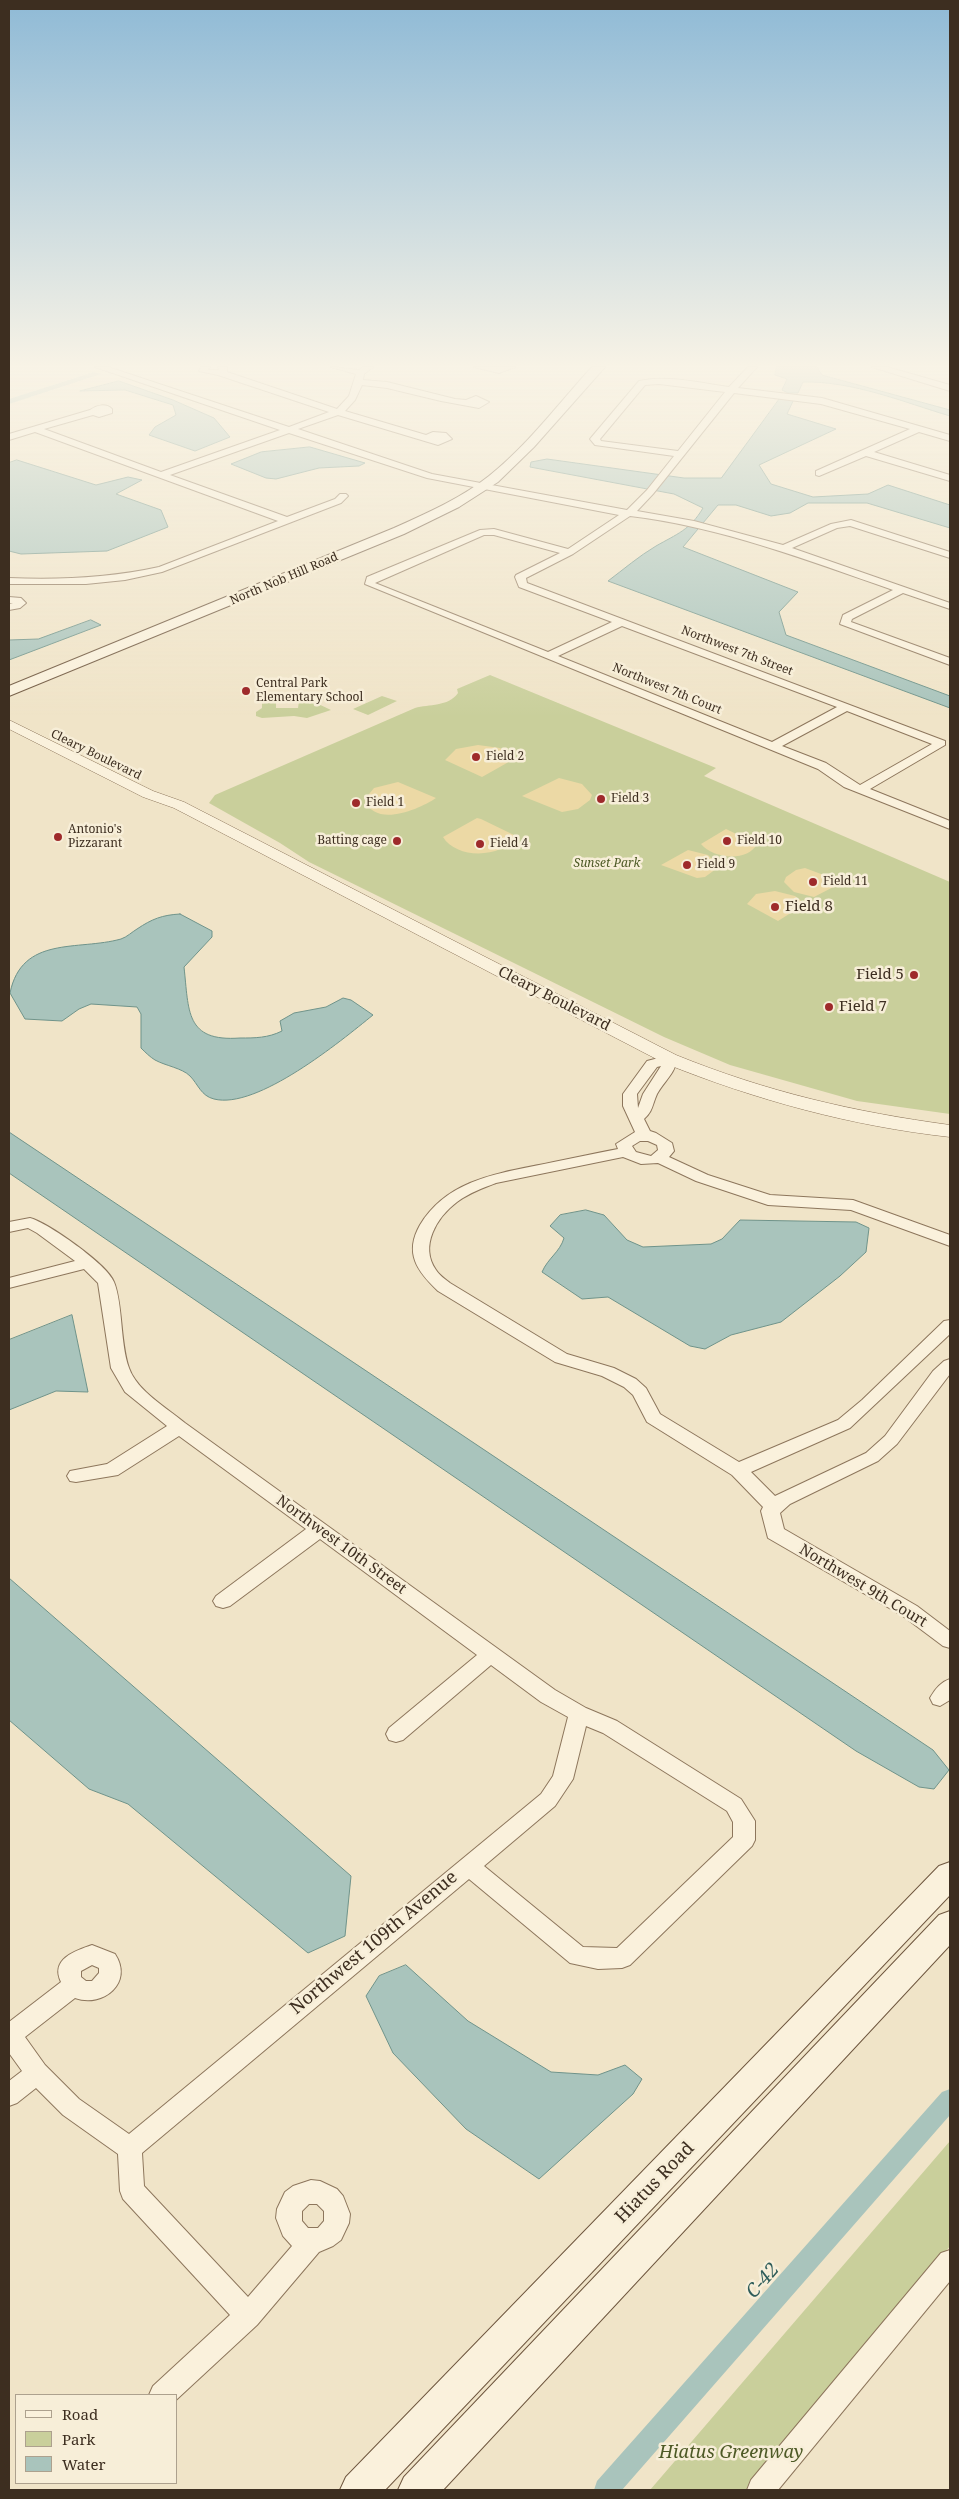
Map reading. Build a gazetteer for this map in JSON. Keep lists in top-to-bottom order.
{
  "streets": {
    "main road": ["North Nob Hill Road", "Hiatus Road"],
    "street": [
      "Northwest 7th Street",
      "Northwest 7th Court",
      "Cleary Boulevard",
      "Northwest 10th Street",
      "Northwest 9th Court",
      "Northwest 109th Avenue"
    ]
  },
  "crossings": [
    ["Northwest 7th Street", "Northwest 7th Court"],
    ["Northwest 10th Street", "Northwest 109th Avenue"]
  ],
  "water": ["C-42"],
  "parks": ["Sunset Park", "Hiatus Greenway"],
  "places": [
    "Central Park Elementary School",
    "Field 2",
    "Field 3",
    "Field 1",
    "Antonio's Pizzarant",
    "Batting cage",
    "Field 10",
    "Field 4",
    "Field 9",
    "Field 11",
    "Field 8",
    "Field 5",
    "Field 7"
  ],
  "legend": ["Road", "Park", "Water"]
}
